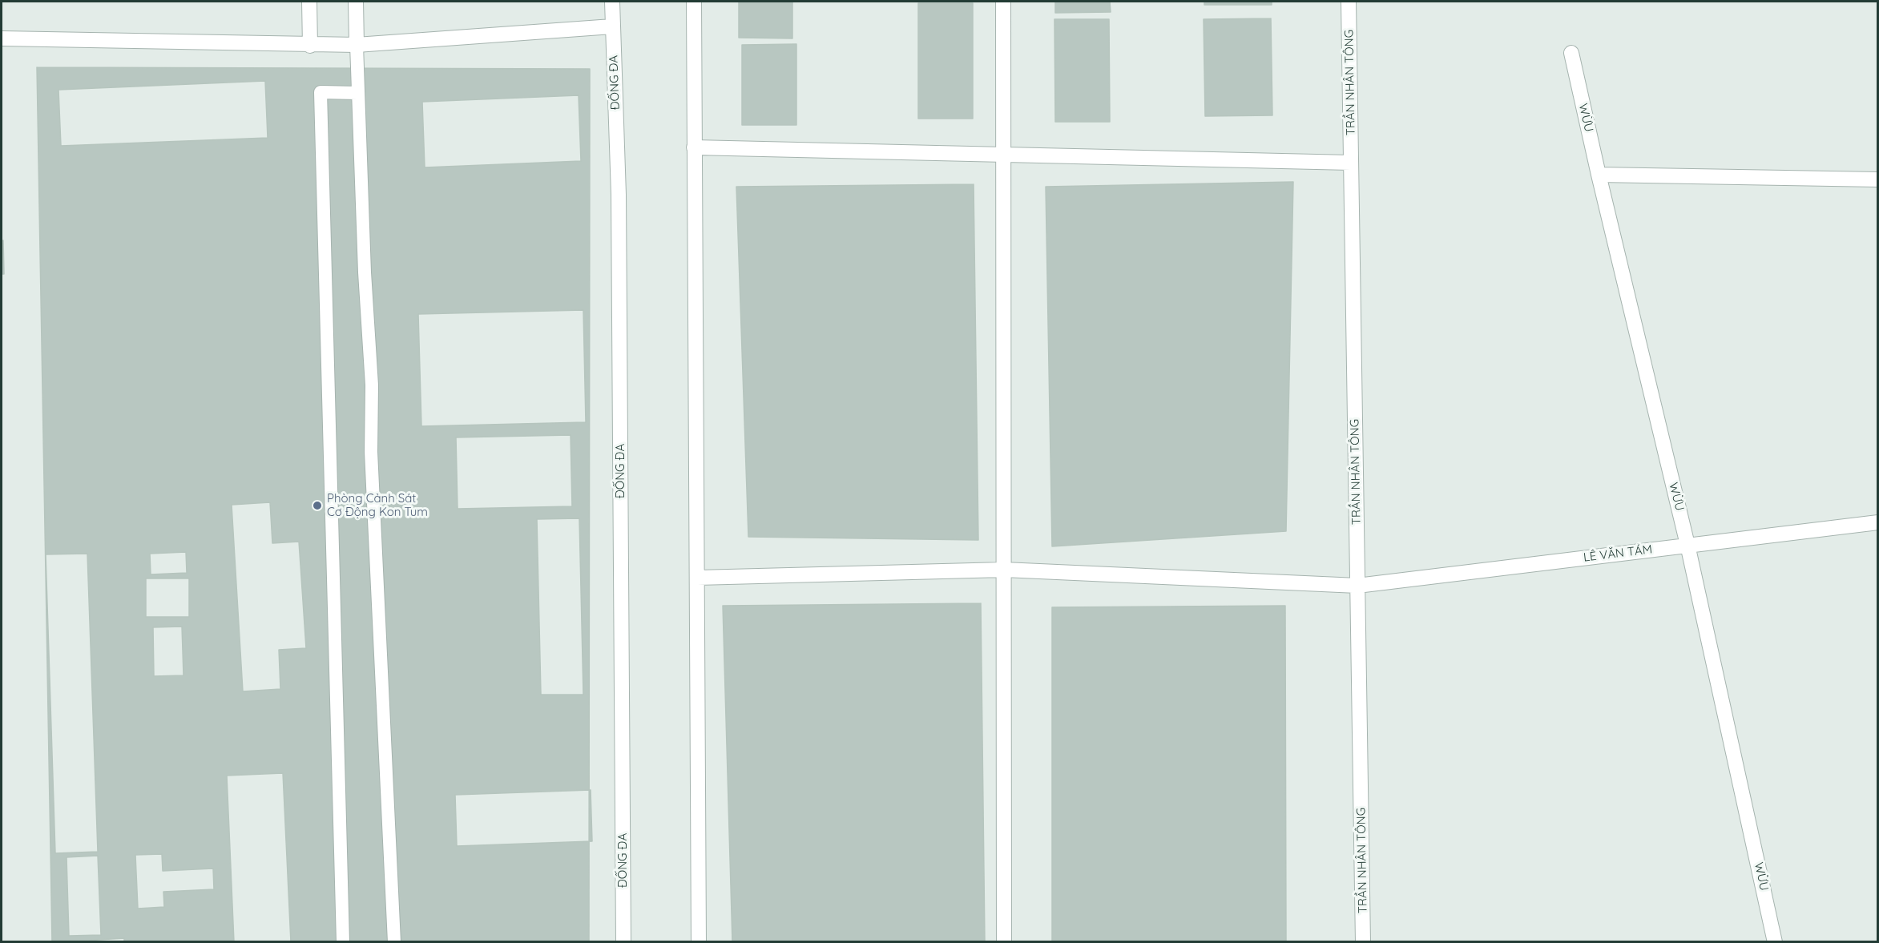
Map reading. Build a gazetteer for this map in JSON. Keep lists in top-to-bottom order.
{
  "streets": {
    "street": [
      "ĐỐNG ĐA",
      "TRẦN NHÂN TÔNG",
      "WỪU",
      "LÊ VĂN TÁM"
    ]
  },
  "crossings": [
    ["TRẦN NHÂN TÔNG", "LÊ VĂN TÁM"],
    ["WỪU", "LÊ VĂN TÁM"]
  ],
  "places": ["Phòng Cảnh Sát Cơ Động Kon Tum"]
}
